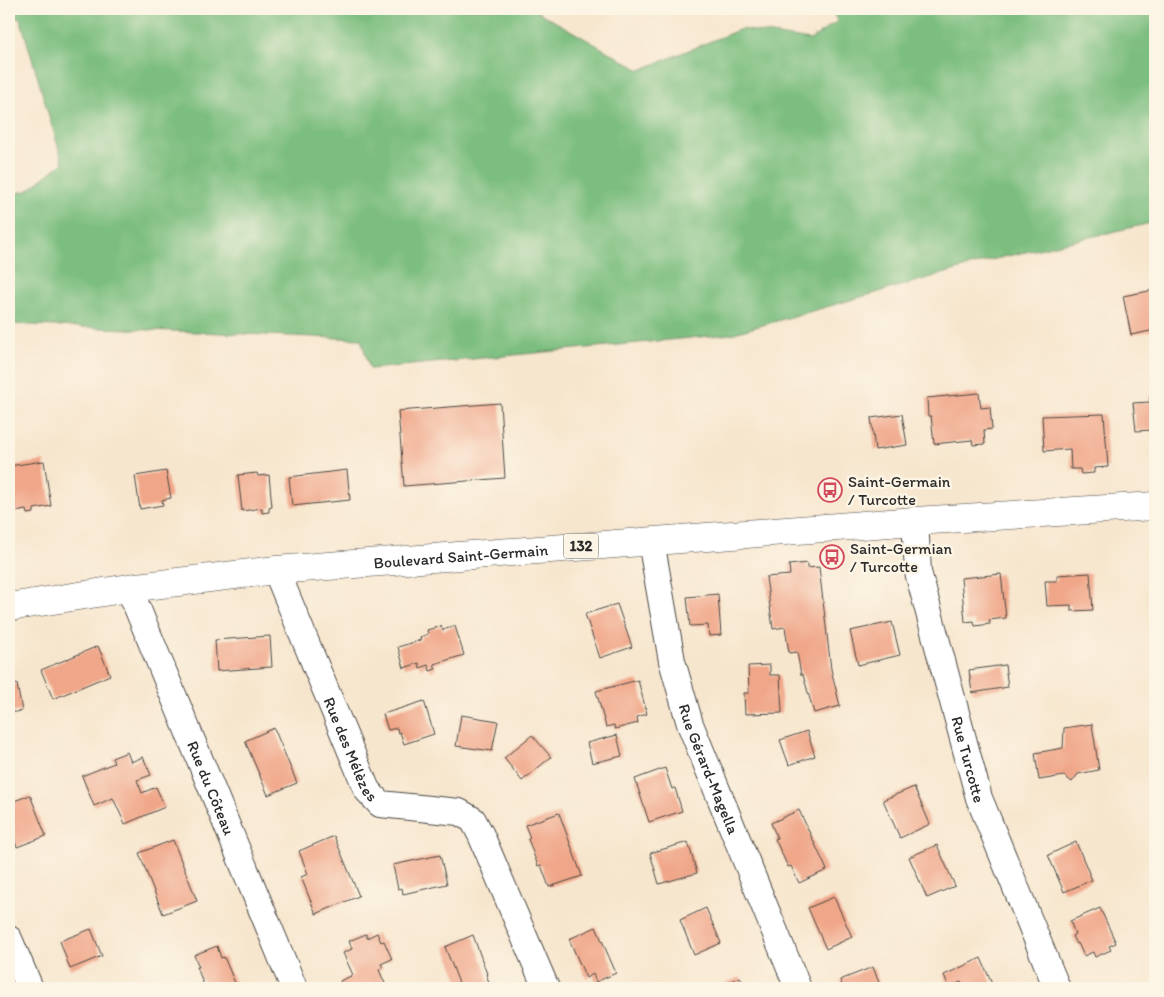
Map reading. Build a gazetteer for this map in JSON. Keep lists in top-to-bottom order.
{
  "streets": {
    "main road": ["132", "Boulevard Saint-Germain"],
    "street": [
      "Rue des Mélèzes",
      "Rue Turcotte",
      "Rue Gérard-Magella",
      "Rue du Côteau"
    ]
  },
  "crossings": [
    ["Boulevard Saint-Germain", "Rue des Mélèzes"],
    ["Boulevard Saint-Germain", "Rue Turcotte"],
    ["Boulevard Saint-Germain", "Rue Gérard-Magella"],
    ["Boulevard Saint-Germain", "Rue du Côteau"]
  ],
  "places": {
    "bus stop": ["Saint-Germain / Turcotte", "Saint-Germian / Turcotte"]
  }
}
